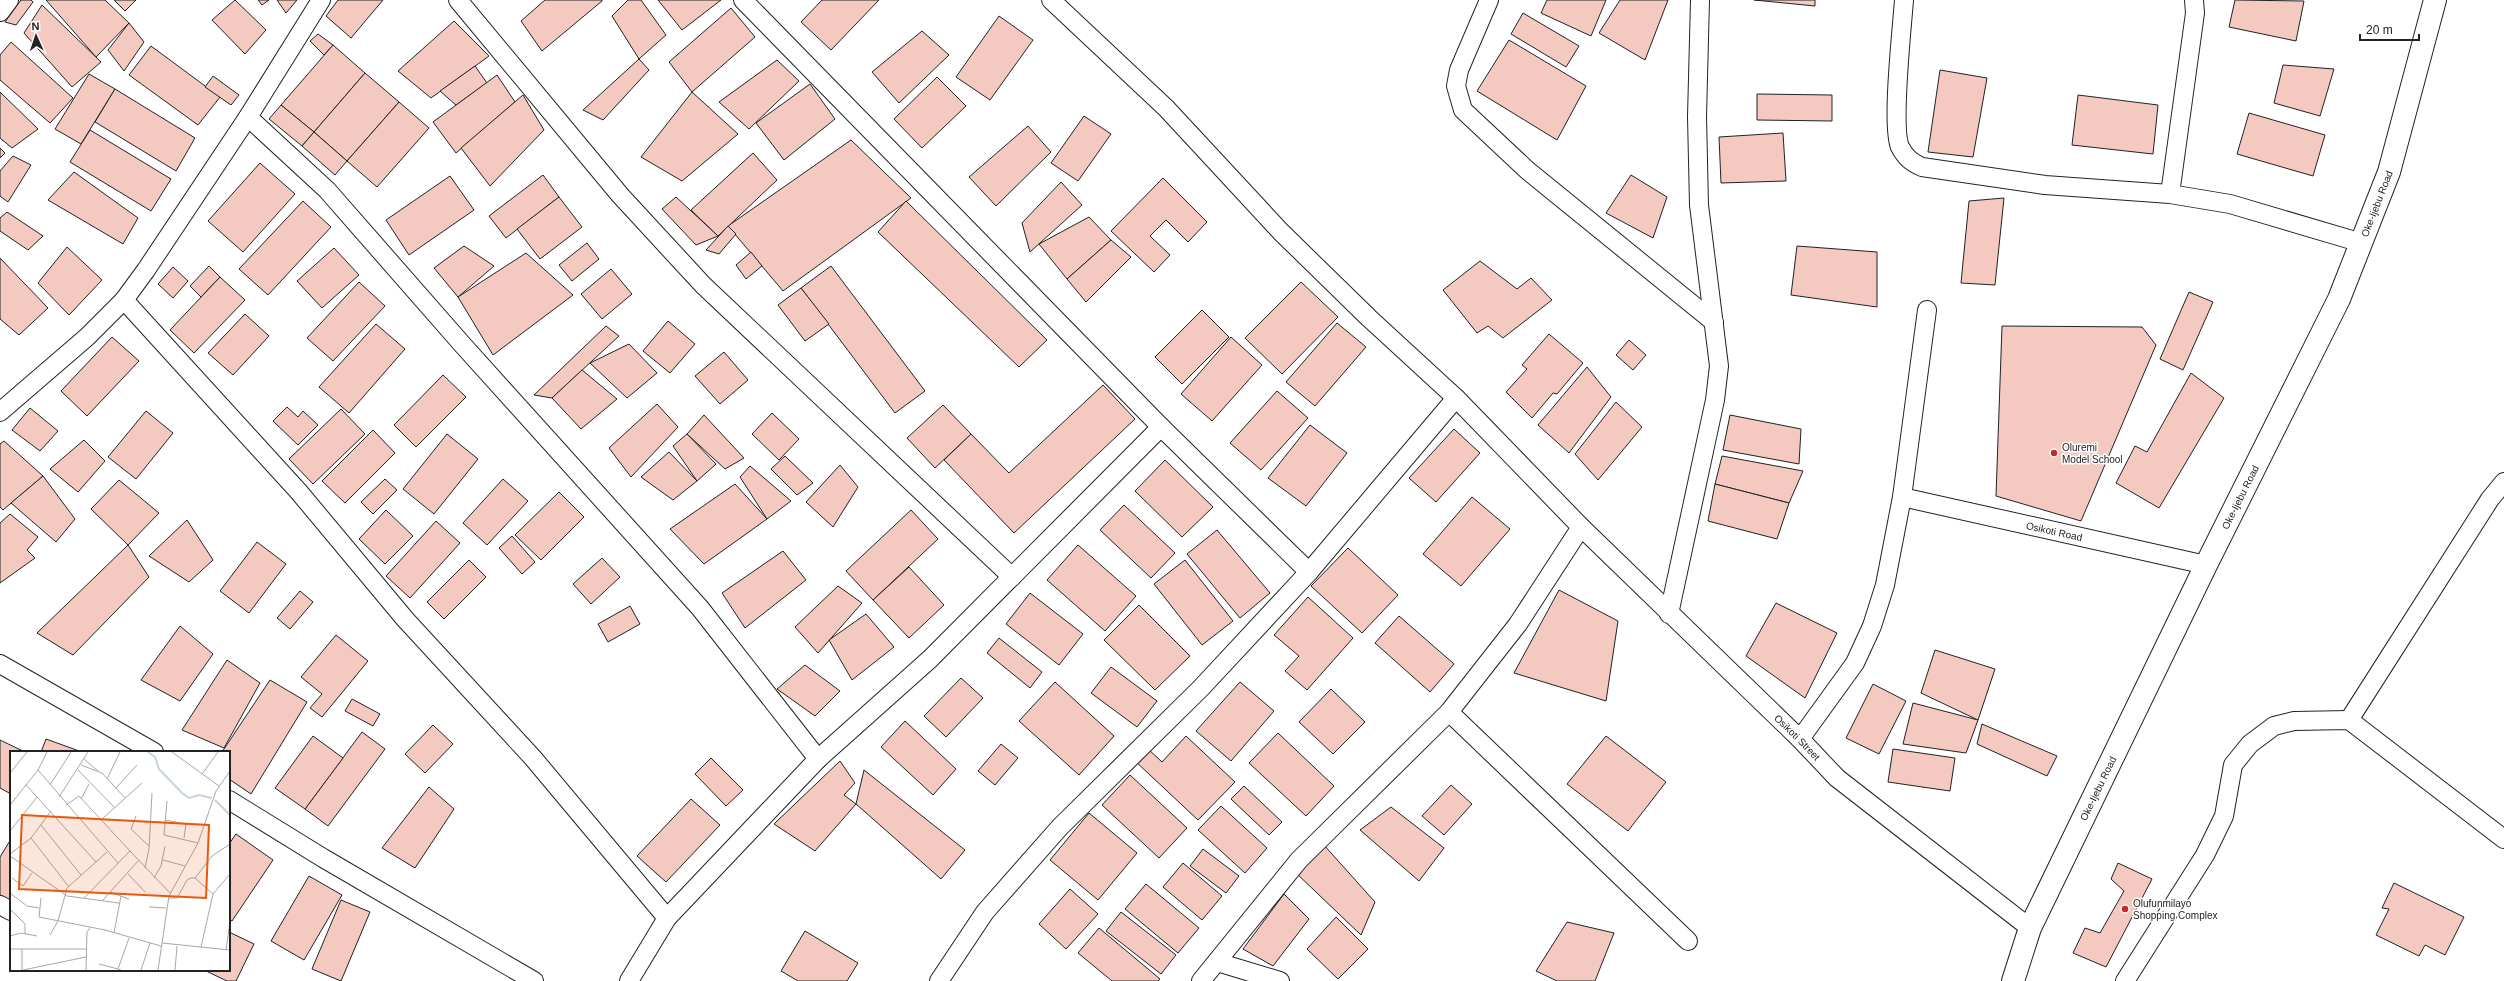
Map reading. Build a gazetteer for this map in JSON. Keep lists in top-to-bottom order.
{
  "streets": {
    "main road": ["Oke-Ijebu Road"],
    "street": ["Osikoti Road", "Osikoti Street"]
  },
  "crossings": [
    ["Oke-Ijebu Road", "Osikoti Road"],
    ["Oke-Ijebu Road", "Osikoti Street"]
  ],
  "places": ["Oluremi Model School", "Olufunmilayo Shopping Complex"],
  "scale_bar": "20 m",
  "north": "top"
}
